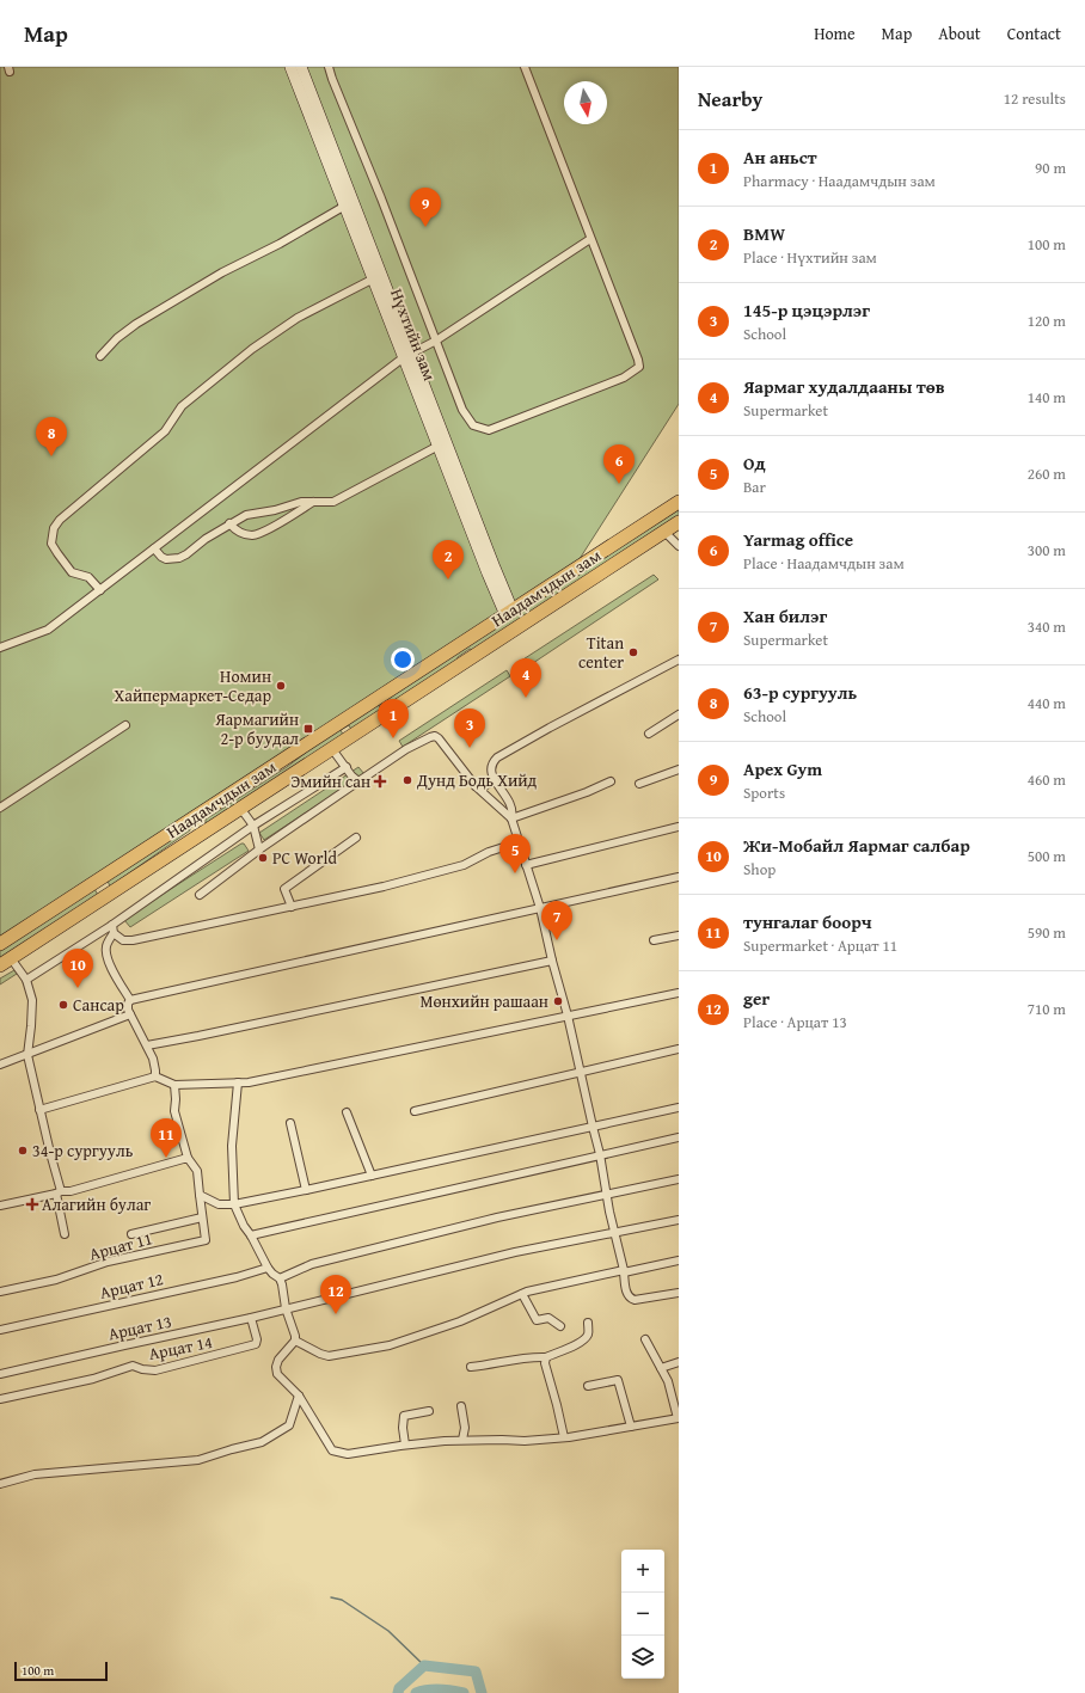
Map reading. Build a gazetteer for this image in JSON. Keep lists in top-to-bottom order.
{
  "streets": {
    "highway": ["Наадамчдын зам"],
    "main road": ["Нүхтийн зам"],
    "street": [
      "Арцат 11",
      "Арцат 12",
      "Арцат 13",
      "Арцат 14"
    ]
  },
  "crossings": [
    ["Нүхтийн зам", "Наадамчдын зам"],
    ["Арцат 13", "Арцат 14"]
  ],
  "places": {
    "other": [
      "Titan center",
      "Номин Хайпермаркет-Седар",
      "Дунд Бодь Хийд",
      "PC World",
      "Мөнхийн рашаан",
      "Сансар",
      "34-р сургууль"
    ],
    "transit": ["Яармагийн 2-р буудал"],
    "health": ["Эмийн сан", "Алагийн булаг"]
  },
  "scale_bar": "100 m",
  "north": "bottom",
  "page": {
    "header": "Map",
    "nav": [
      "Home",
      "Map",
      "About",
      "Contact"
    ],
    "heading": ["Nearby", "12 results"],
    "list": [
      {
        "mark": "1",
        "name": "Ан аньст",
        "note": "Pharmacy · Наадамчдын зам",
        "value": "90 m"
      },
      {
        "mark": "2",
        "name": "BMW",
        "note": "Place · Нүхтийн зам",
        "value": "100 m"
      },
      {
        "mark": "3",
        "name": "145-р цэцэрлэг",
        "note": "School",
        "value": "120 m"
      },
      {
        "mark": "4",
        "name": "Яармаг худалдааны төв",
        "note": "Supermarket",
        "value": "140 m"
      },
      {
        "mark": "5",
        "name": "Од",
        "note": "Bar",
        "value": "260 m"
      },
      {
        "mark": "6",
        "name": "Yarmag office",
        "note": "Place · Наадамчдын зам",
        "value": "300 m"
      },
      {
        "mark": "7",
        "name": "Хан билэг",
        "note": "Supermarket",
        "value": "340 m"
      },
      {
        "mark": "8",
        "name": "63-р сургууль",
        "note": "School",
        "value": "440 m"
      },
      {
        "mark": "9",
        "name": "Apex Gym",
        "note": "Sports",
        "value": "460 m"
      },
      {
        "mark": "10",
        "name": "Жи-Мобайл Яармаг салбар",
        "note": "Shop",
        "value": "500 m"
      },
      {
        "mark": "11",
        "name": "тунгалаг боорч",
        "note": "Supermarket · Арцат 11",
        "value": "590 m"
      },
      {
        "mark": "12",
        "name": "ger",
        "note": "Place · Арцат 13",
        "value": "710 m"
      }
    ],
    "pins": [
      "9",
      "8",
      "6",
      "2",
      "4",
      "1",
      "3",
      "5",
      "7",
      "10",
      "11",
      "12"
    ],
    "map_buttons": ["+", "−"],
    "scale": "100 m"
  }
}
